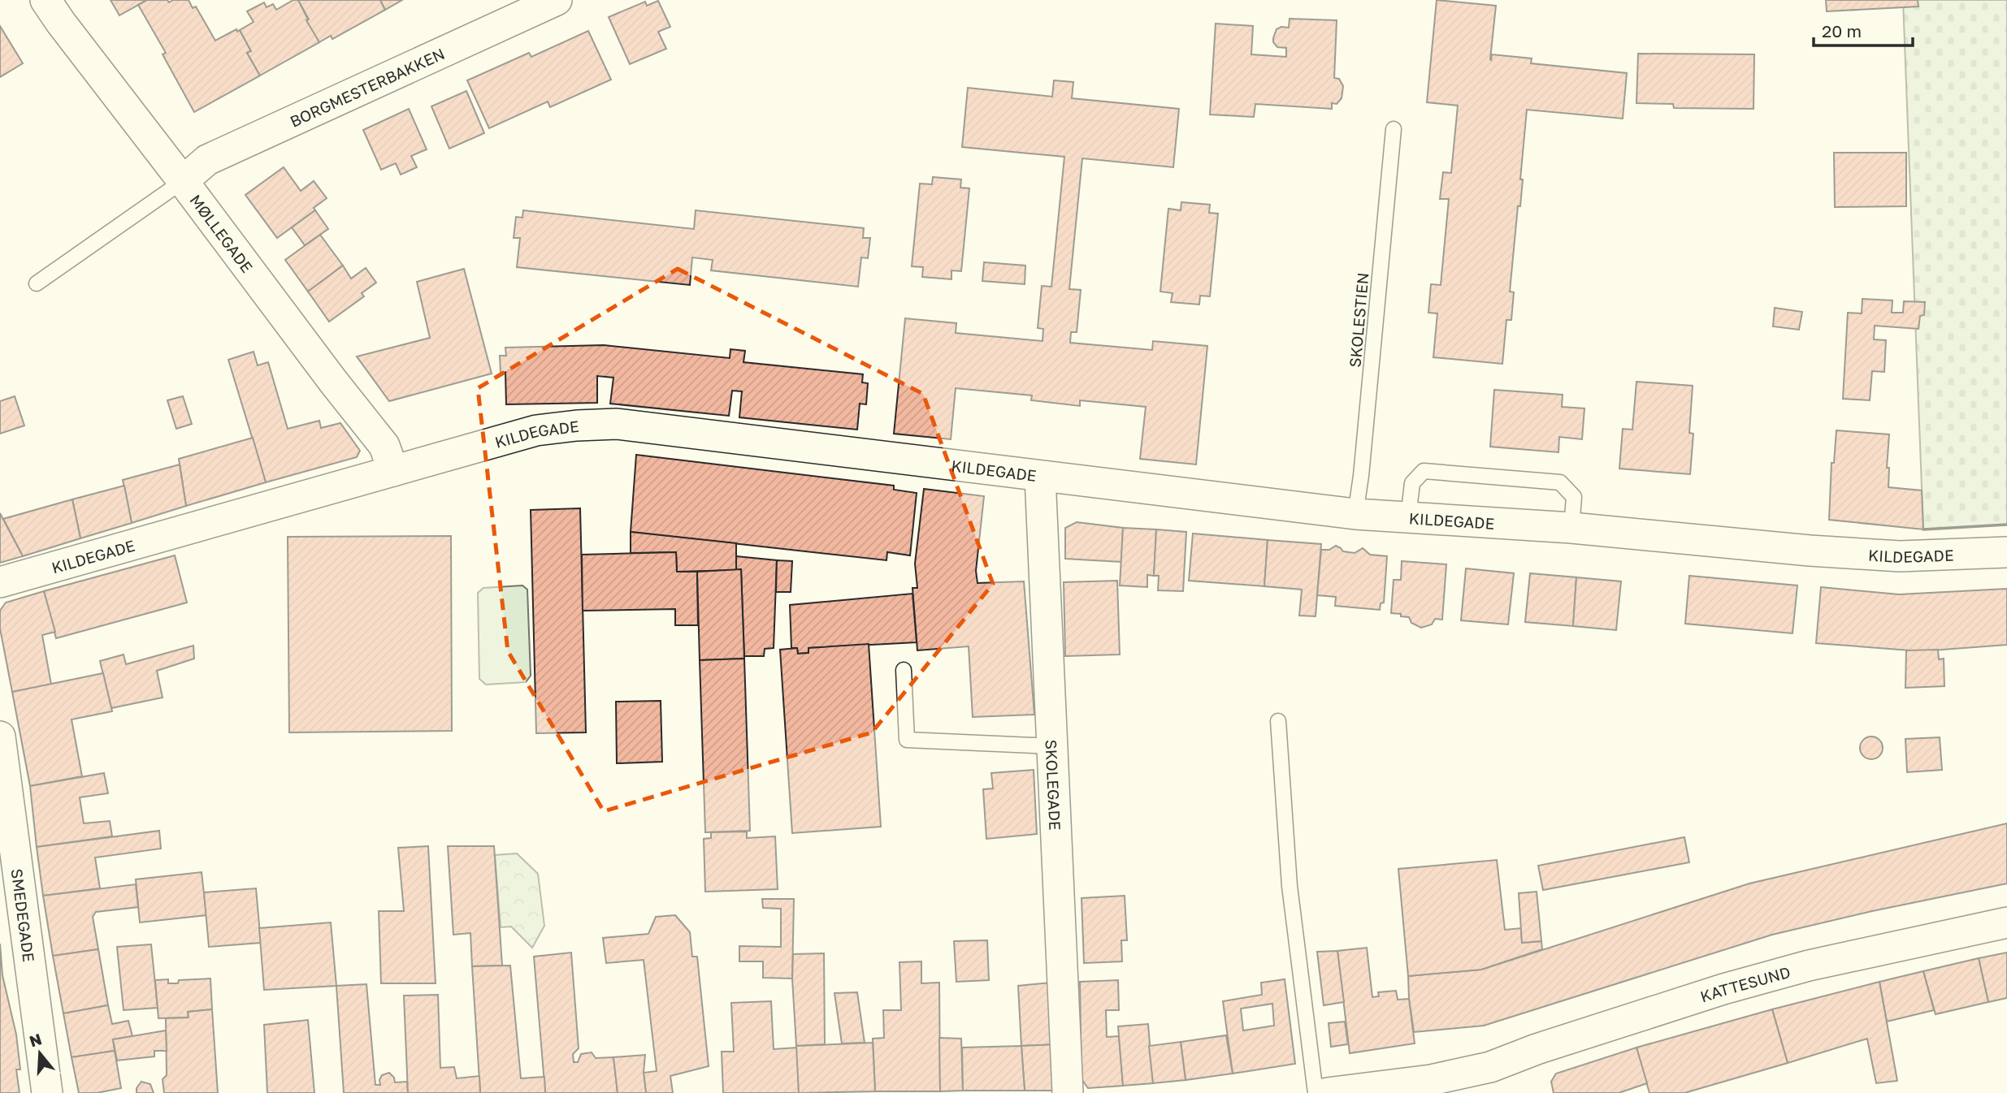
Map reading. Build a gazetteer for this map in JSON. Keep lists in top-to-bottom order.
{
  "streets": {
    "street": [
      "BORGMESTERBAKKEN",
      "MØLLEGADE",
      "KILDEGADE",
      "SKOLEGADE",
      "SMEDEGADE",
      "KATTESUND"
    ],
    "lane": ["SKOLESTIEN"]
  },
  "crossings": [
    ["BORGMESTERBAKKEN", "MØLLEGADE"],
    ["MØLLEGADE", "KILDEGADE"],
    ["SKOLESTIEN", "KILDEGADE"],
    ["KILDEGADE", "SKOLEGADE"]
  ],
  "scale_bar": "20 m",
  "north": "top"
}
